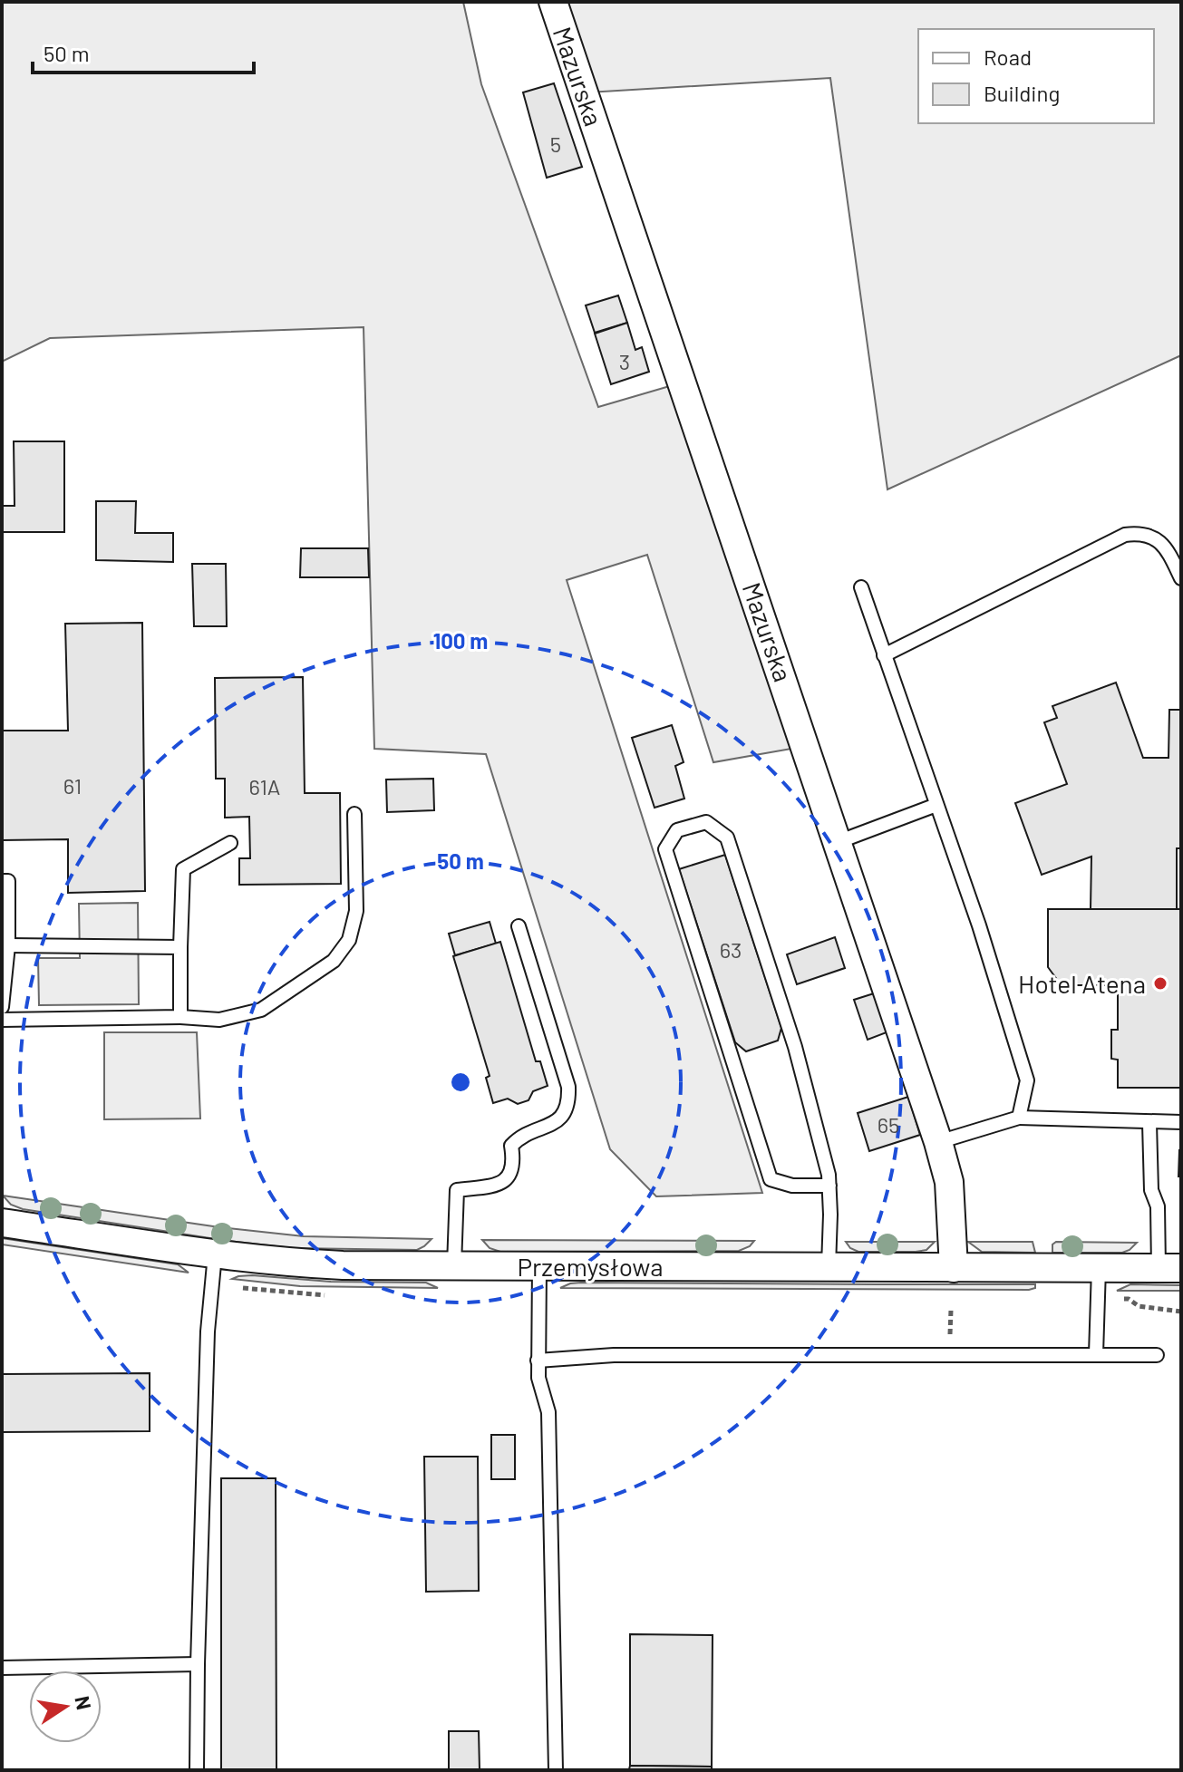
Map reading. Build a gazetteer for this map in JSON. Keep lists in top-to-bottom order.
{
  "streets": {
    "street": ["Mazurska", "Przemysłowa"]
  },
  "crossings": [
    ["Mazurska", "Przemysłowa"]
  ],
  "places": ["Hotel Atena"],
  "house_numbers": [
    "5",
    "3",
    "61",
    "61A",
    "63",
    "65"
  ],
  "legend": ["Road", "Building"],
  "scale_bar": "50 m",
  "north": "right",
  "rings": ["100 m", "50 m"]
}
